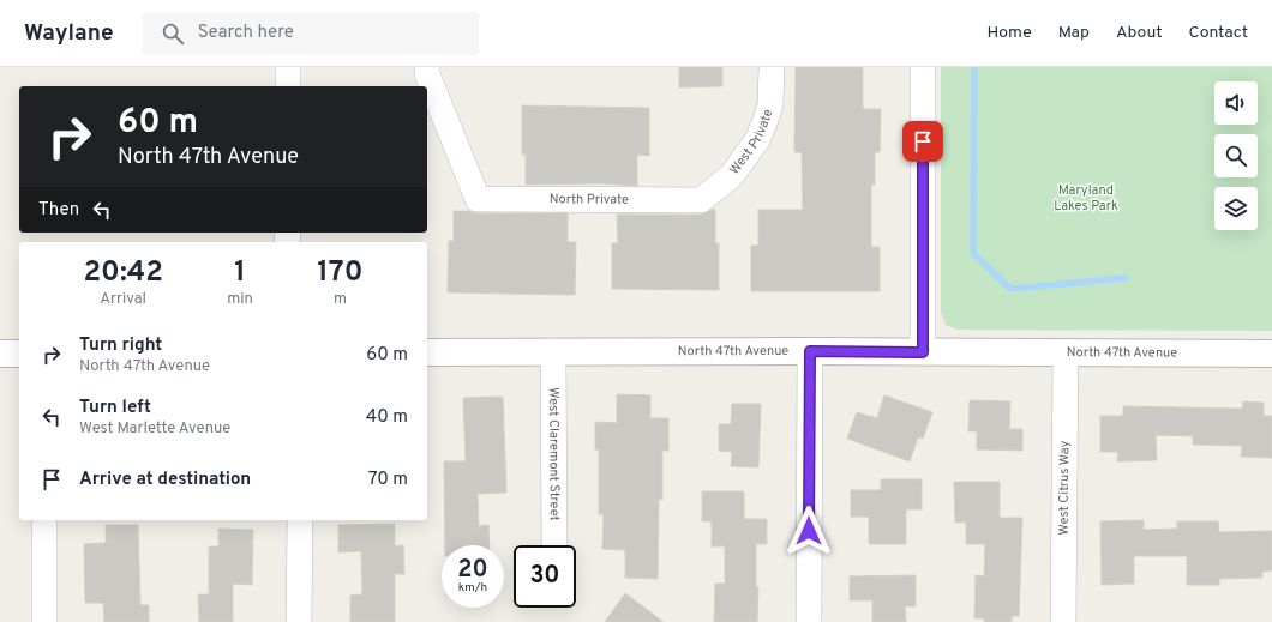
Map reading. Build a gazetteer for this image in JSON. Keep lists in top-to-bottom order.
{
  "streets": {
    "street": [
      "West Private",
      "North Private",
      "North 47th Avenue",
      "West Claremont Street",
      "West Citrus Way"
    ]
  },
  "crossings": [
    ["West Private", "North Private"],
    ["North 47th Avenue", "West Claremont Street"],
    ["North 47th Avenue", "West Citrus Way"]
  ],
  "parks": ["Maryland Lakes Park"],
  "page": {
    "header": "Waylane",
    "search": "Search here",
    "nav": [
      "Home",
      "Map",
      "About",
      "Contact"
    ],
    "turn": ["60 m", "North 47th Avenue"],
    "then": "Then",
    "eta": [
      "20:42",
      "Arrival",
      "1",
      "min",
      "170",
      "m"
    ],
    "list": [
      {
        "name": "Turn right",
        "note": "North 47th Avenue",
        "value": "60 m"
      },
      {
        "name": "Turn left",
        "note": "West Marlette Avenue",
        "value": "40 m"
      },
      {
        "name": "Arrive at destination",
        "value": "70 m"
      }
    ],
    "speed": "20 km/h",
    "limit": "30"
  }
}
